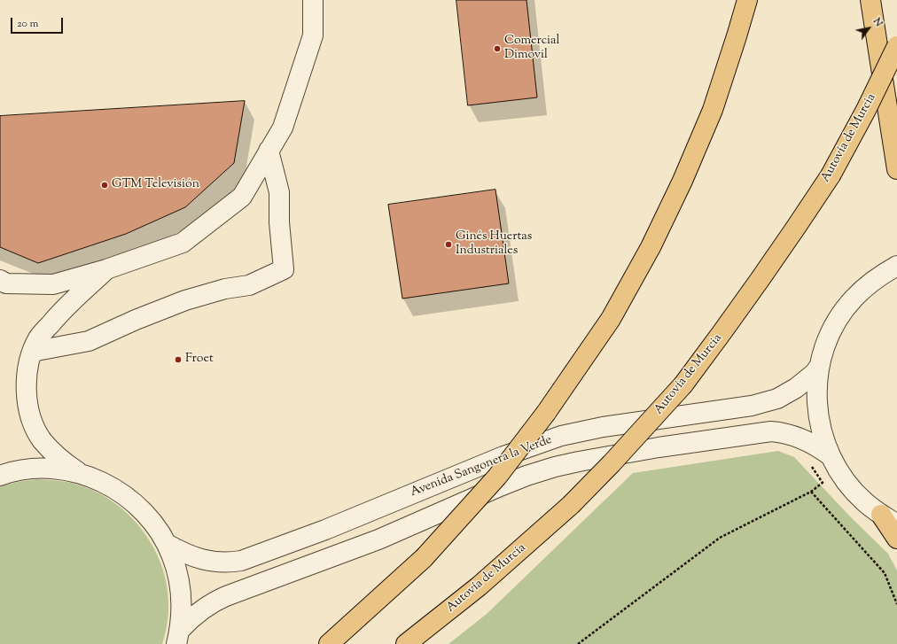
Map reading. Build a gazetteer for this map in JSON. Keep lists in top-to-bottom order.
{
  "streets": {
    "highway": ["Autovía de Murcia"],
    "street": ["Avenida Sangonera la Verde"]
  },
  "places": [
    "Comercial Dimovil",
    "GTM Televisión",
    "Ginés Huertas Industriales",
    "Froet"
  ],
  "scale_bar": "20 m",
  "north": "top right"
}
